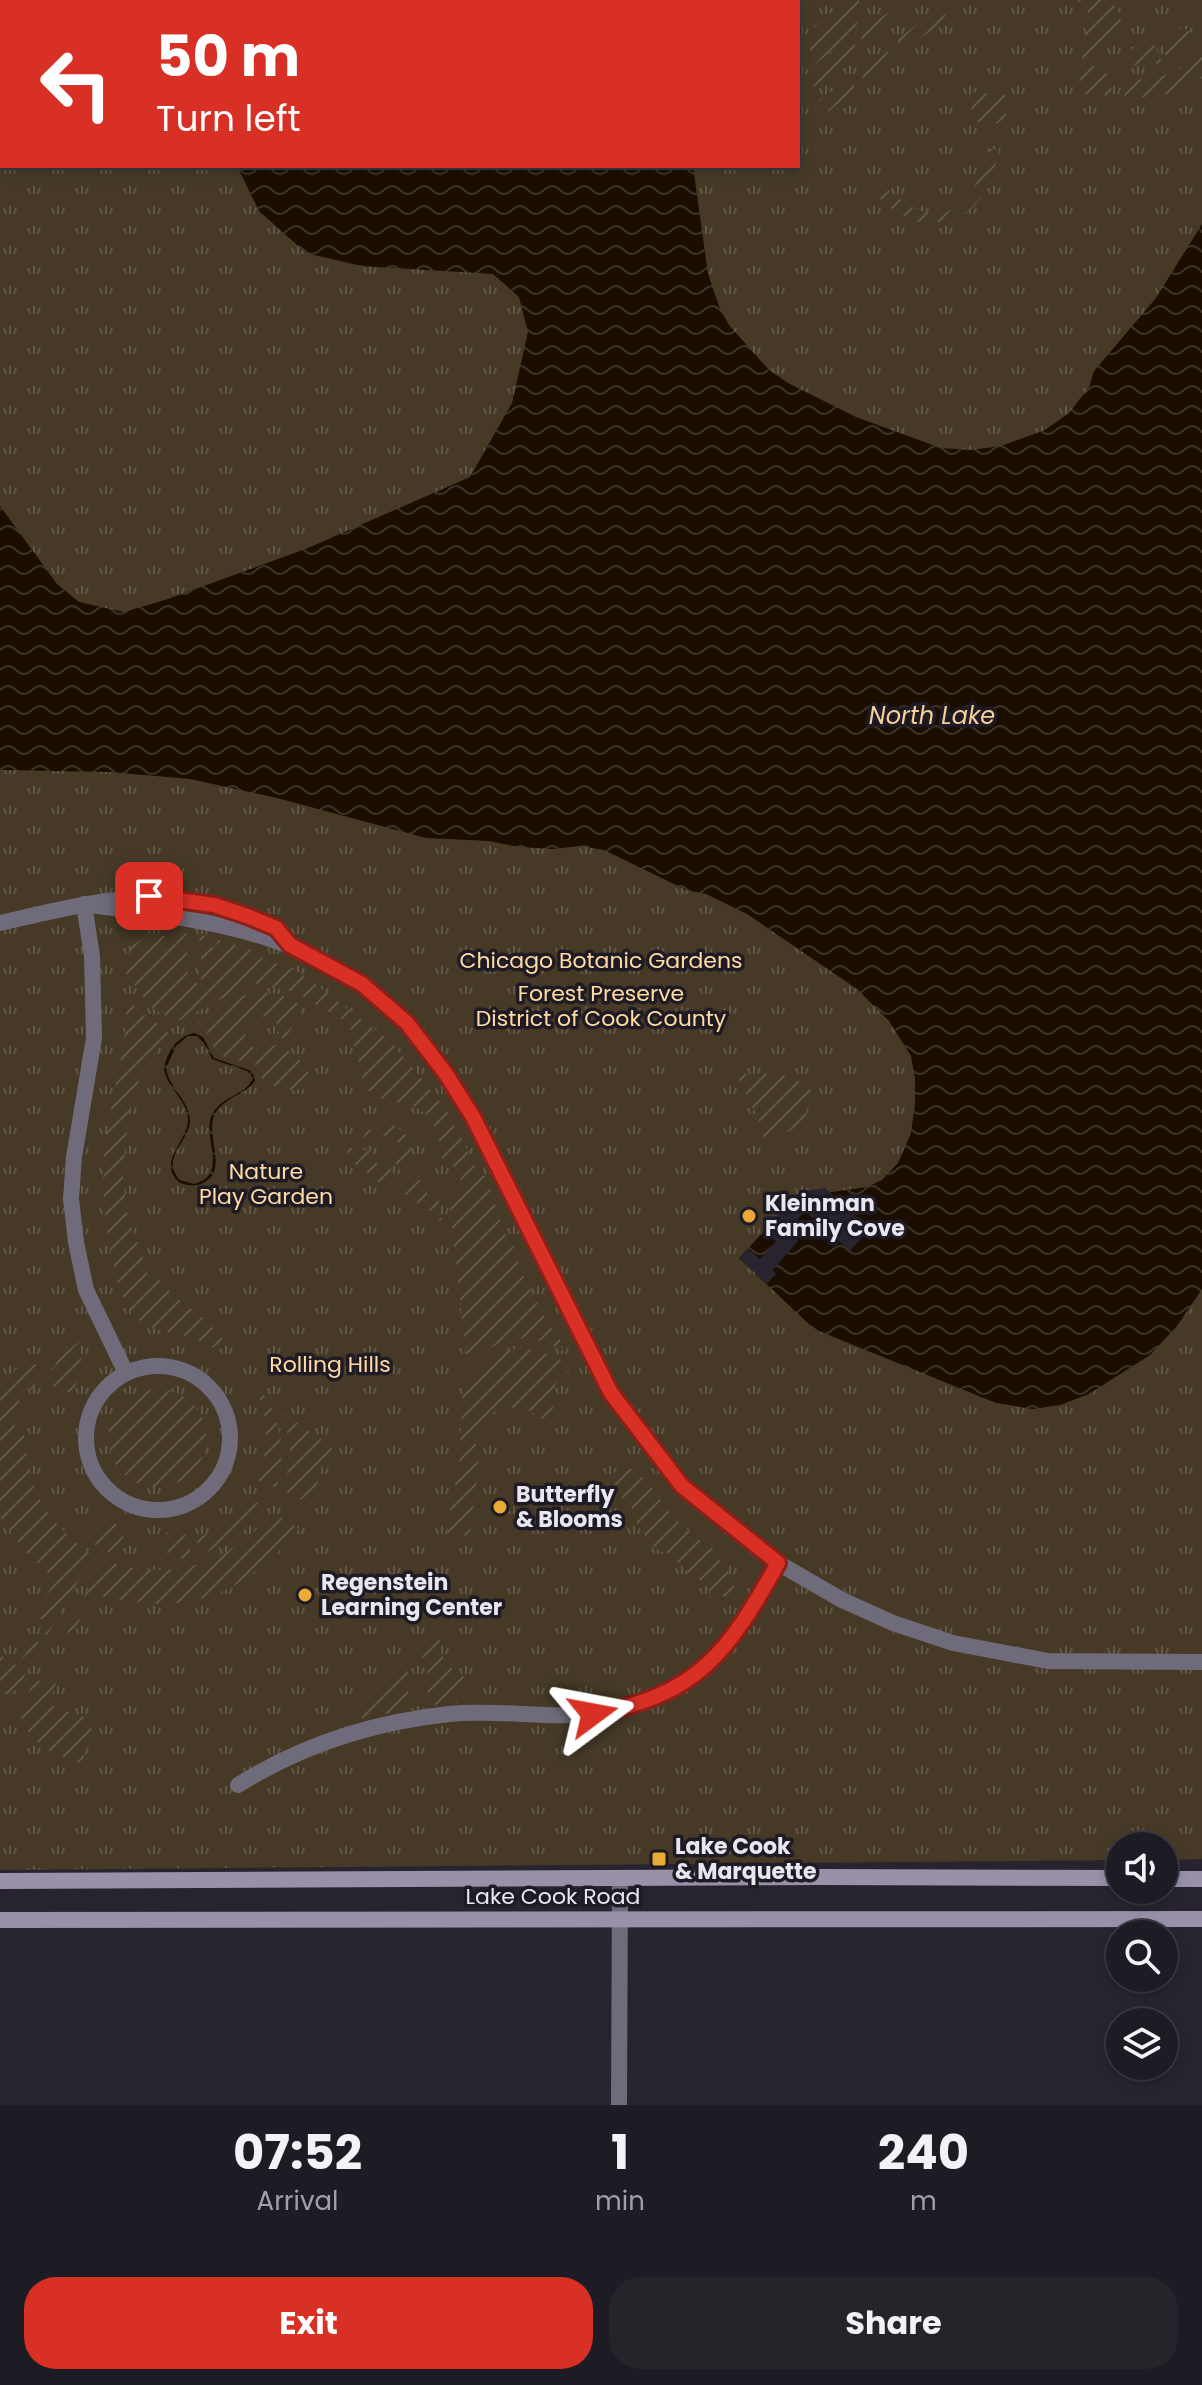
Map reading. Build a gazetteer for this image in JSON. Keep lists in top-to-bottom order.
{
  "streets": {
    "main road": ["Lake Cook Road"]
  },
  "water": ["North Lake"],
  "parks": [
    "Chicago Botanic Gardens",
    "Forest Preserve District of Cook County",
    "Nature Play Garden",
    "Rolling Hills"
  ],
  "places": {
    "other": ["Kleinman Family Cove", "Butterfly & Blooms", "Regenstein Learning Center"],
    "transit": ["Lake Cook & Marquette"]
  },
  "page": {
    "turn": ["50 m", "Turn left"],
    "eta": [
      "07:52",
      "Arrival",
      "1",
      "min",
      "240",
      "m"
    ],
    "buttons": ["Exit", "Share"]
  }
}
